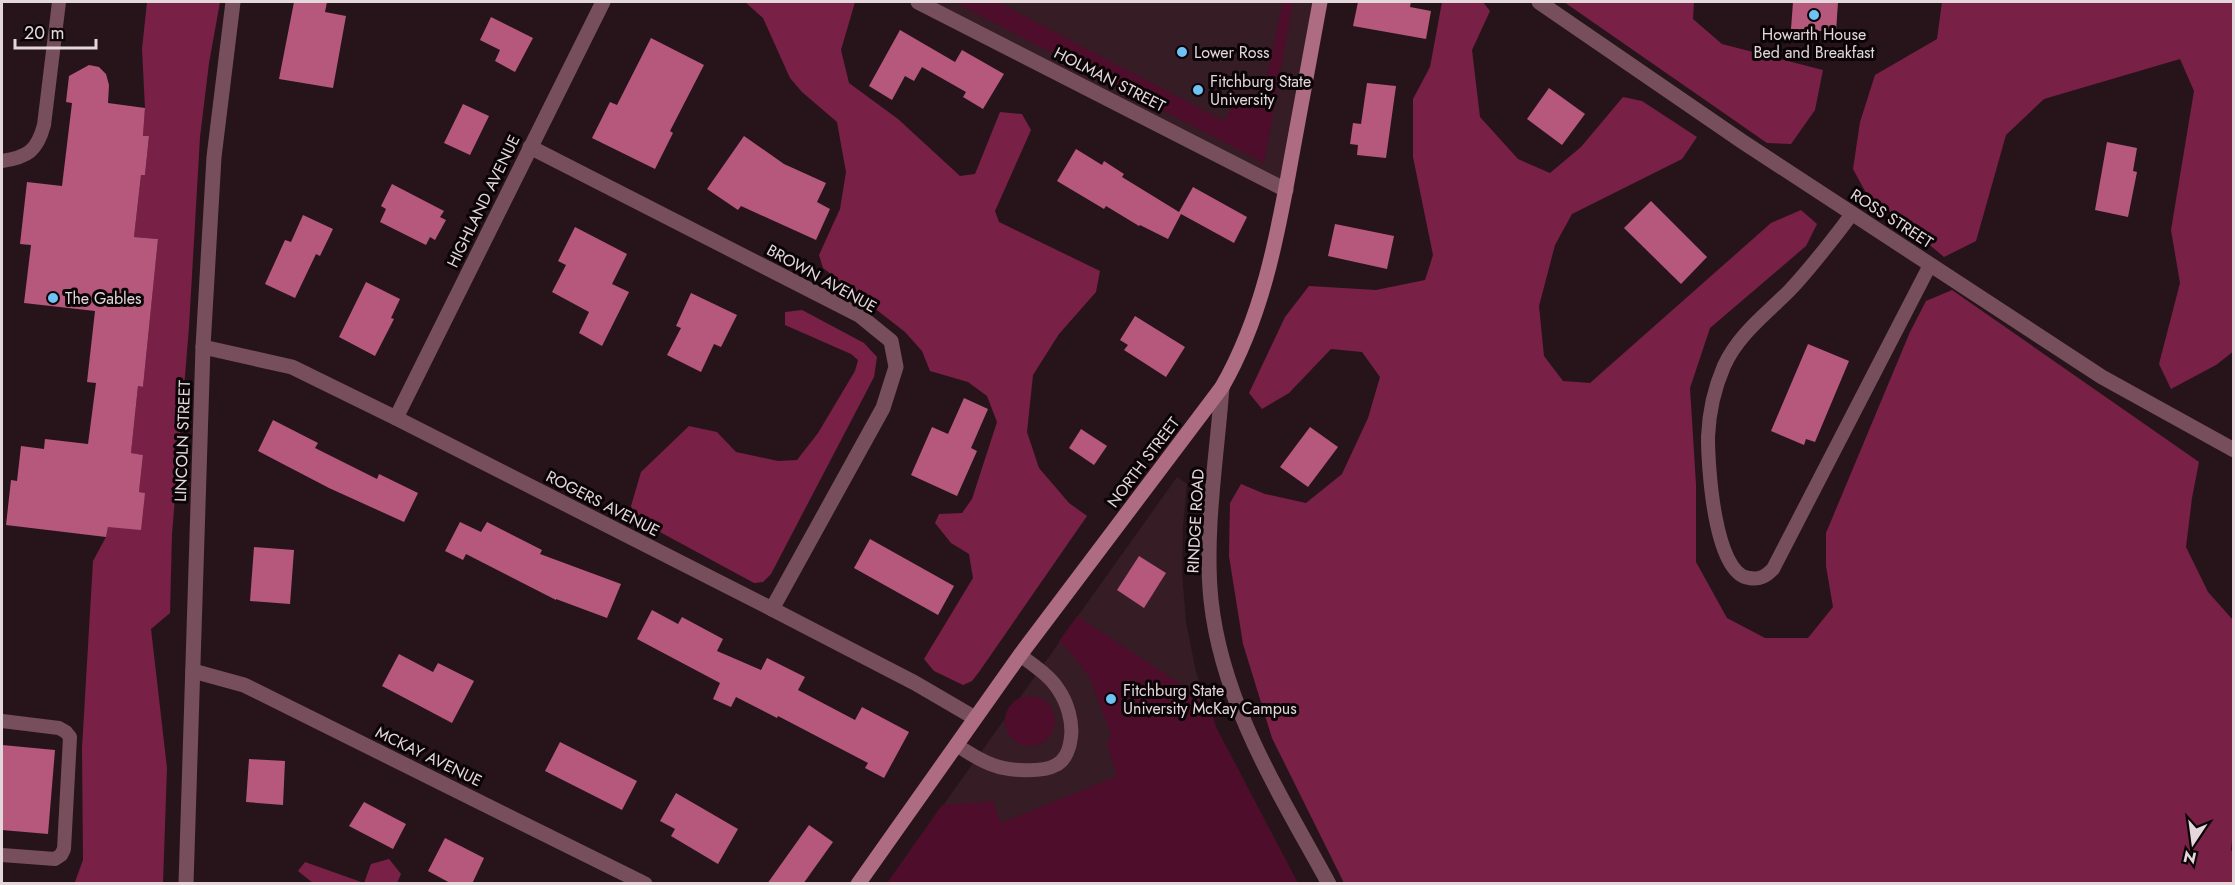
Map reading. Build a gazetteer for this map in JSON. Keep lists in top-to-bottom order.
{
  "streets": {
    "street": [
      "HOLMAN STREET",
      "HIGHLAND AVENUE",
      "ROSS STREET",
      "BROWN AVENUE",
      "LINCOLN STREET",
      "NORTH STREET",
      "ROGERS AVENUE",
      "RINDGE ROAD",
      "MCKAY AVENUE"
    ]
  },
  "crossings": [
    ["HOLMAN STREET", "NORTH STREET"],
    ["HIGHLAND AVENUE", "BROWN AVENUE"],
    ["HIGHLAND AVENUE", "ROGERS AVENUE"],
    ["BROWN AVENUE", "ROGERS AVENUE"],
    ["LINCOLN STREET", "ROGERS AVENUE"],
    ["LINCOLN STREET", "MCKAY AVENUE"],
    ["NORTH STREET", "ROGERS AVENUE"],
    ["NORTH STREET", "RINDGE ROAD"]
  ],
  "places": [
    "Howarth House Bed and Breakfast",
    "Lower Ross",
    "Fitchburg State University",
    "The Gables",
    "Fitchburg State University McKay Campus"
  ],
  "scale_bar": "20 m",
  "north": "bottom"
}
